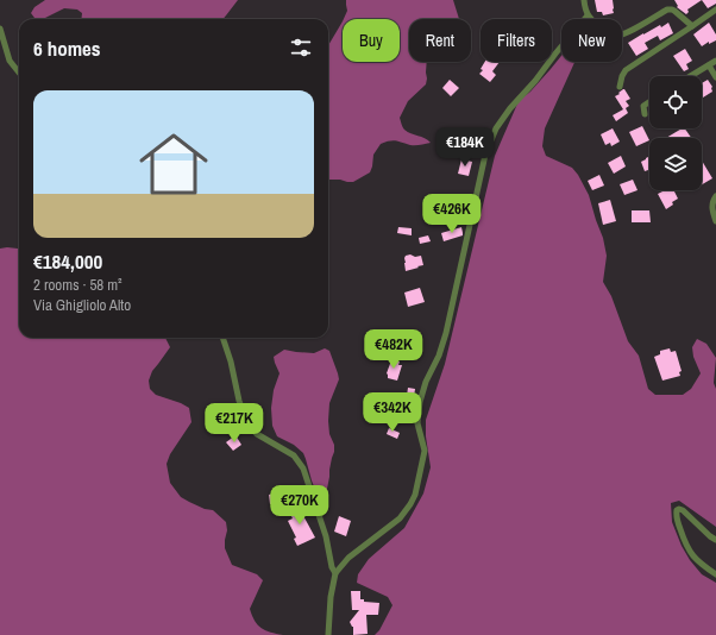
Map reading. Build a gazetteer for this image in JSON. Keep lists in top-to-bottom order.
{
  "page": {
    "chip": [
      "Buy",
      "Rent",
      "Filters",
      "New"
    ],
    "heading": "6 homes",
    "list": [
      {
        "name": "€184,000",
        "note": "2 rooms · 58 m² · Via Ghigliolo Alto"
      }
    ],
    "price": [
      "€184K",
      "€426K",
      "€482K",
      "€342K",
      "€217K",
      "€270K"
    ]
  }
}
